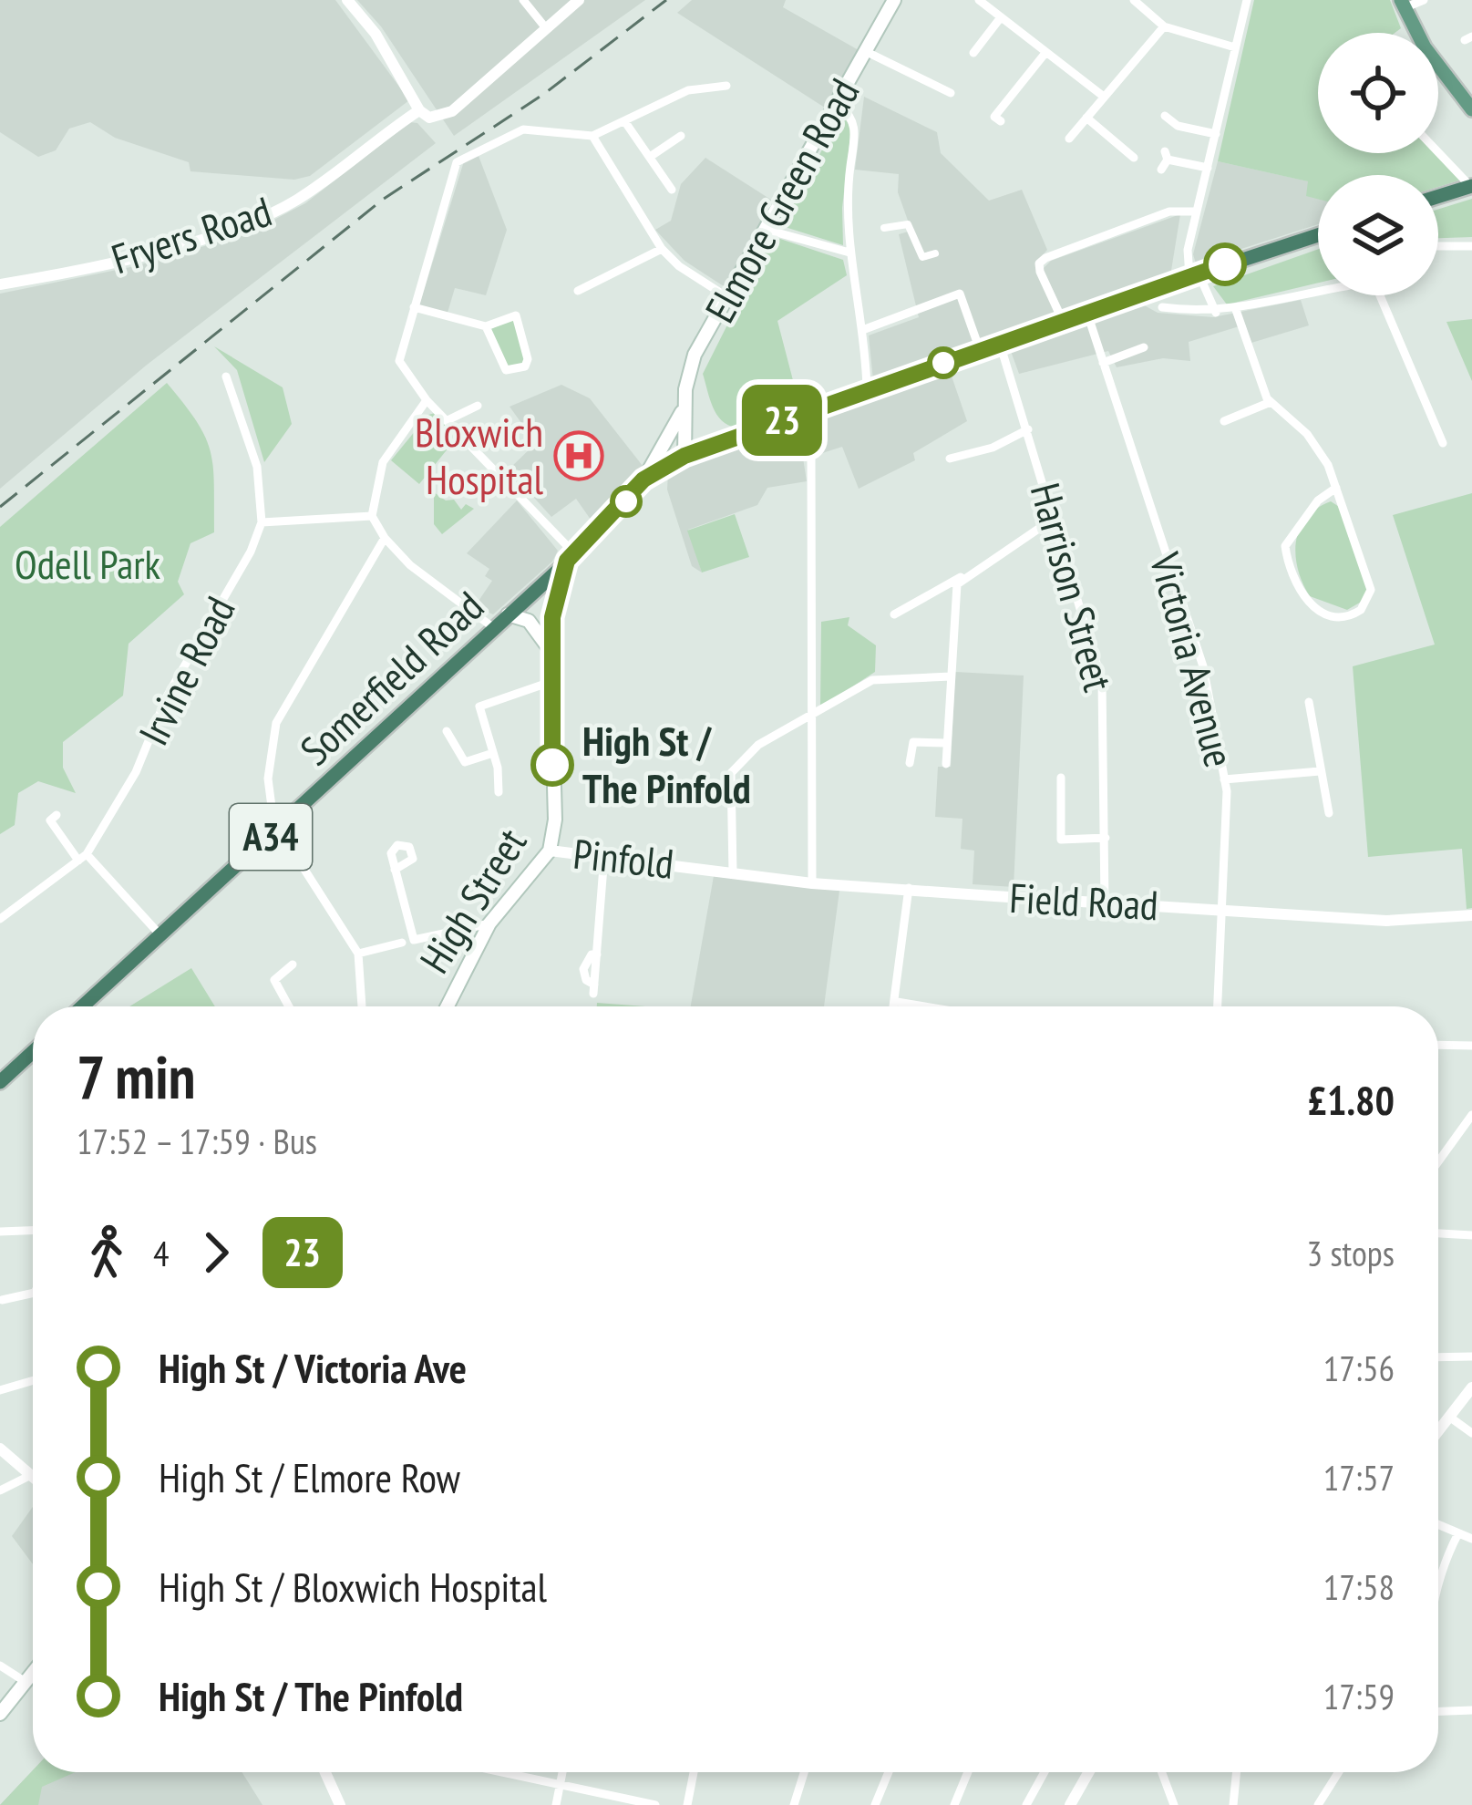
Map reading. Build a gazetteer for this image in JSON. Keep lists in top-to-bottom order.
{
  "streets": {
    "highway": ["Somerfield Road", "A34", "High Street"],
    "main road": ["Elmore Green Road"],
    "street": [
      "Fryers Road",
      "Harrison Street",
      "Victoria Avenue",
      "Irvine Road",
      "Pinfold",
      "Field Road"
    ]
  },
  "crossings": [
    ["Elmore Green Road", "High Street"],
    ["Harrison Street", "High Street"],
    ["Harrison Street", "Field Road"],
    ["Victoria Avenue", "High Street"],
    ["Victoria Avenue", "Field Road"],
    ["Somerfield Road", "High Street"],
    ["Pinfold", "High Street"],
    ["Pinfold", "Field Road"]
  ],
  "parks": ["Odell Park"],
  "places": {
    "hospital": ["Bloxwich Hospital"],
    "other": ["High St / The Pinfold"]
  },
  "lines": ["bus line 23"],
  "page": {
    "on_map": "23",
    "heading": ["7 min", "17:52 – 17:59 · Bus", "£1.80"],
    "legs": ["4", "23", "3 stops"],
    "list": [
      {
        "name": "High St / Victoria Ave",
        "value": "17:56"
      },
      {
        "name": "High St / Elmore Row",
        "value": "17:57"
      },
      {
        "name": "High St / Bloxwich Hospital",
        "value": "17:58"
      },
      {
        "name": "High St / The Pinfold",
        "value": "17:59"
      }
    ]
  }
}
